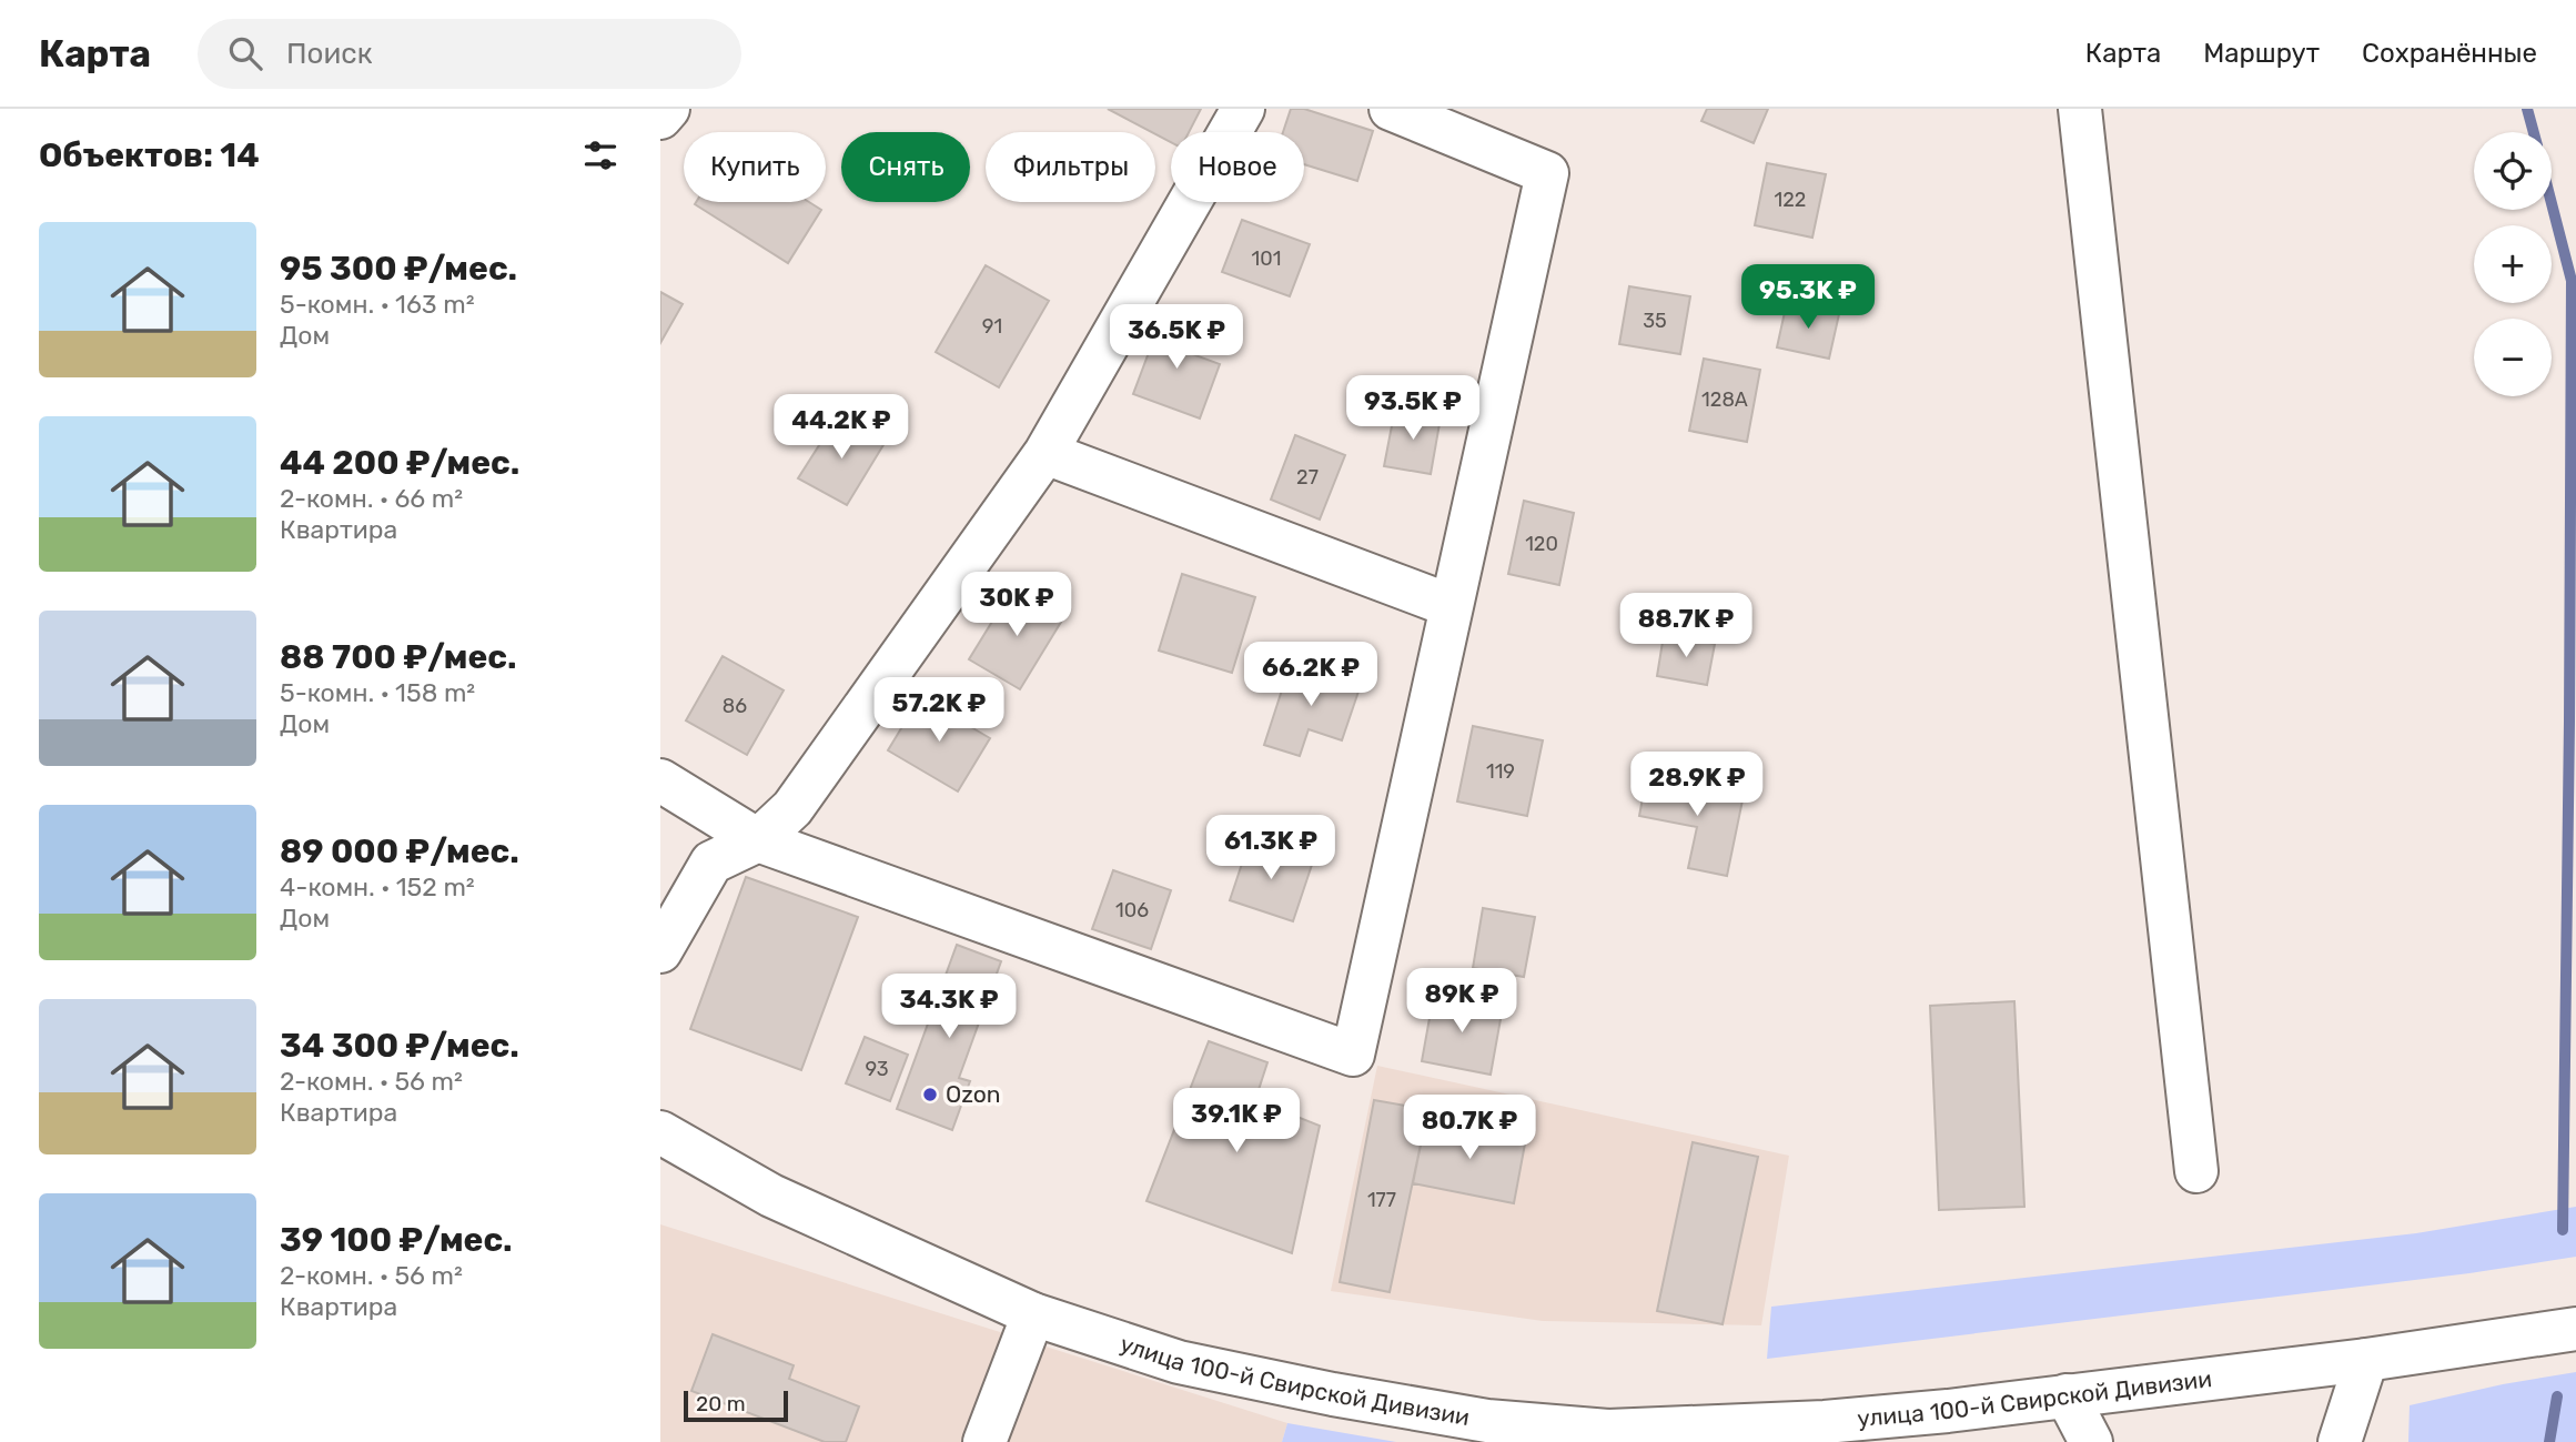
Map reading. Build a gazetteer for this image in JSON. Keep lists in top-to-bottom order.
{
  "streets": {
    "main road": ["улица 100-й Свирской Дивизии"]
  },
  "places": ["Ozon"],
  "house_numbers": [
    "122",
    "101",
    "35",
    "91",
    "128А",
    "27",
    "120",
    "86",
    "119",
    "106",
    "93",
    "177"
  ],
  "scale_bar": "20 m",
  "page": {
    "header": "Карта",
    "search": "Поиск",
    "nav": ["Карта", "Маршрут", "Сохранённые"],
    "heading": "Объектов: 14",
    "map_buttons": ["+", "−"],
    "chip": [
      "Купить",
      "Снять",
      "Фильтры",
      "Новое"
    ],
    "list": [
      {
        "name": "95 300 ₽/мес.",
        "note": "5-комн. · 163 m² · Дом"
      },
      {
        "name": "44 200 ₽/мес.",
        "note": "2-комн. · 66 m² · Квартира"
      },
      {
        "name": "88 700 ₽/мес.",
        "note": "5-комн. · 158 m² · Дом"
      },
      {
        "name": "89 000 ₽/мес.",
        "note": "4-комн. · 152 m² · Дом"
      },
      {
        "name": "34 300 ₽/мес.",
        "note": "2-комн. · 56 m² · Квартира"
      },
      {
        "name": "39 100 ₽/мес.",
        "note": "2-комн. · 56 m² · Квартира"
      }
    ],
    "price": [
      "95.3K ₽",
      "36.5K ₽",
      "93.5K ₽",
      "44.2K ₽",
      "30K ₽",
      "88.7K ₽",
      "66.2K ₽",
      "57.2K ₽",
      "28.9K ₽",
      "61.3K ₽",
      "89K ₽",
      "34.3K ₽",
      "39.1K ₽",
      "80.7K ₽"
    ],
    "scale": "20 m"
  }
}
